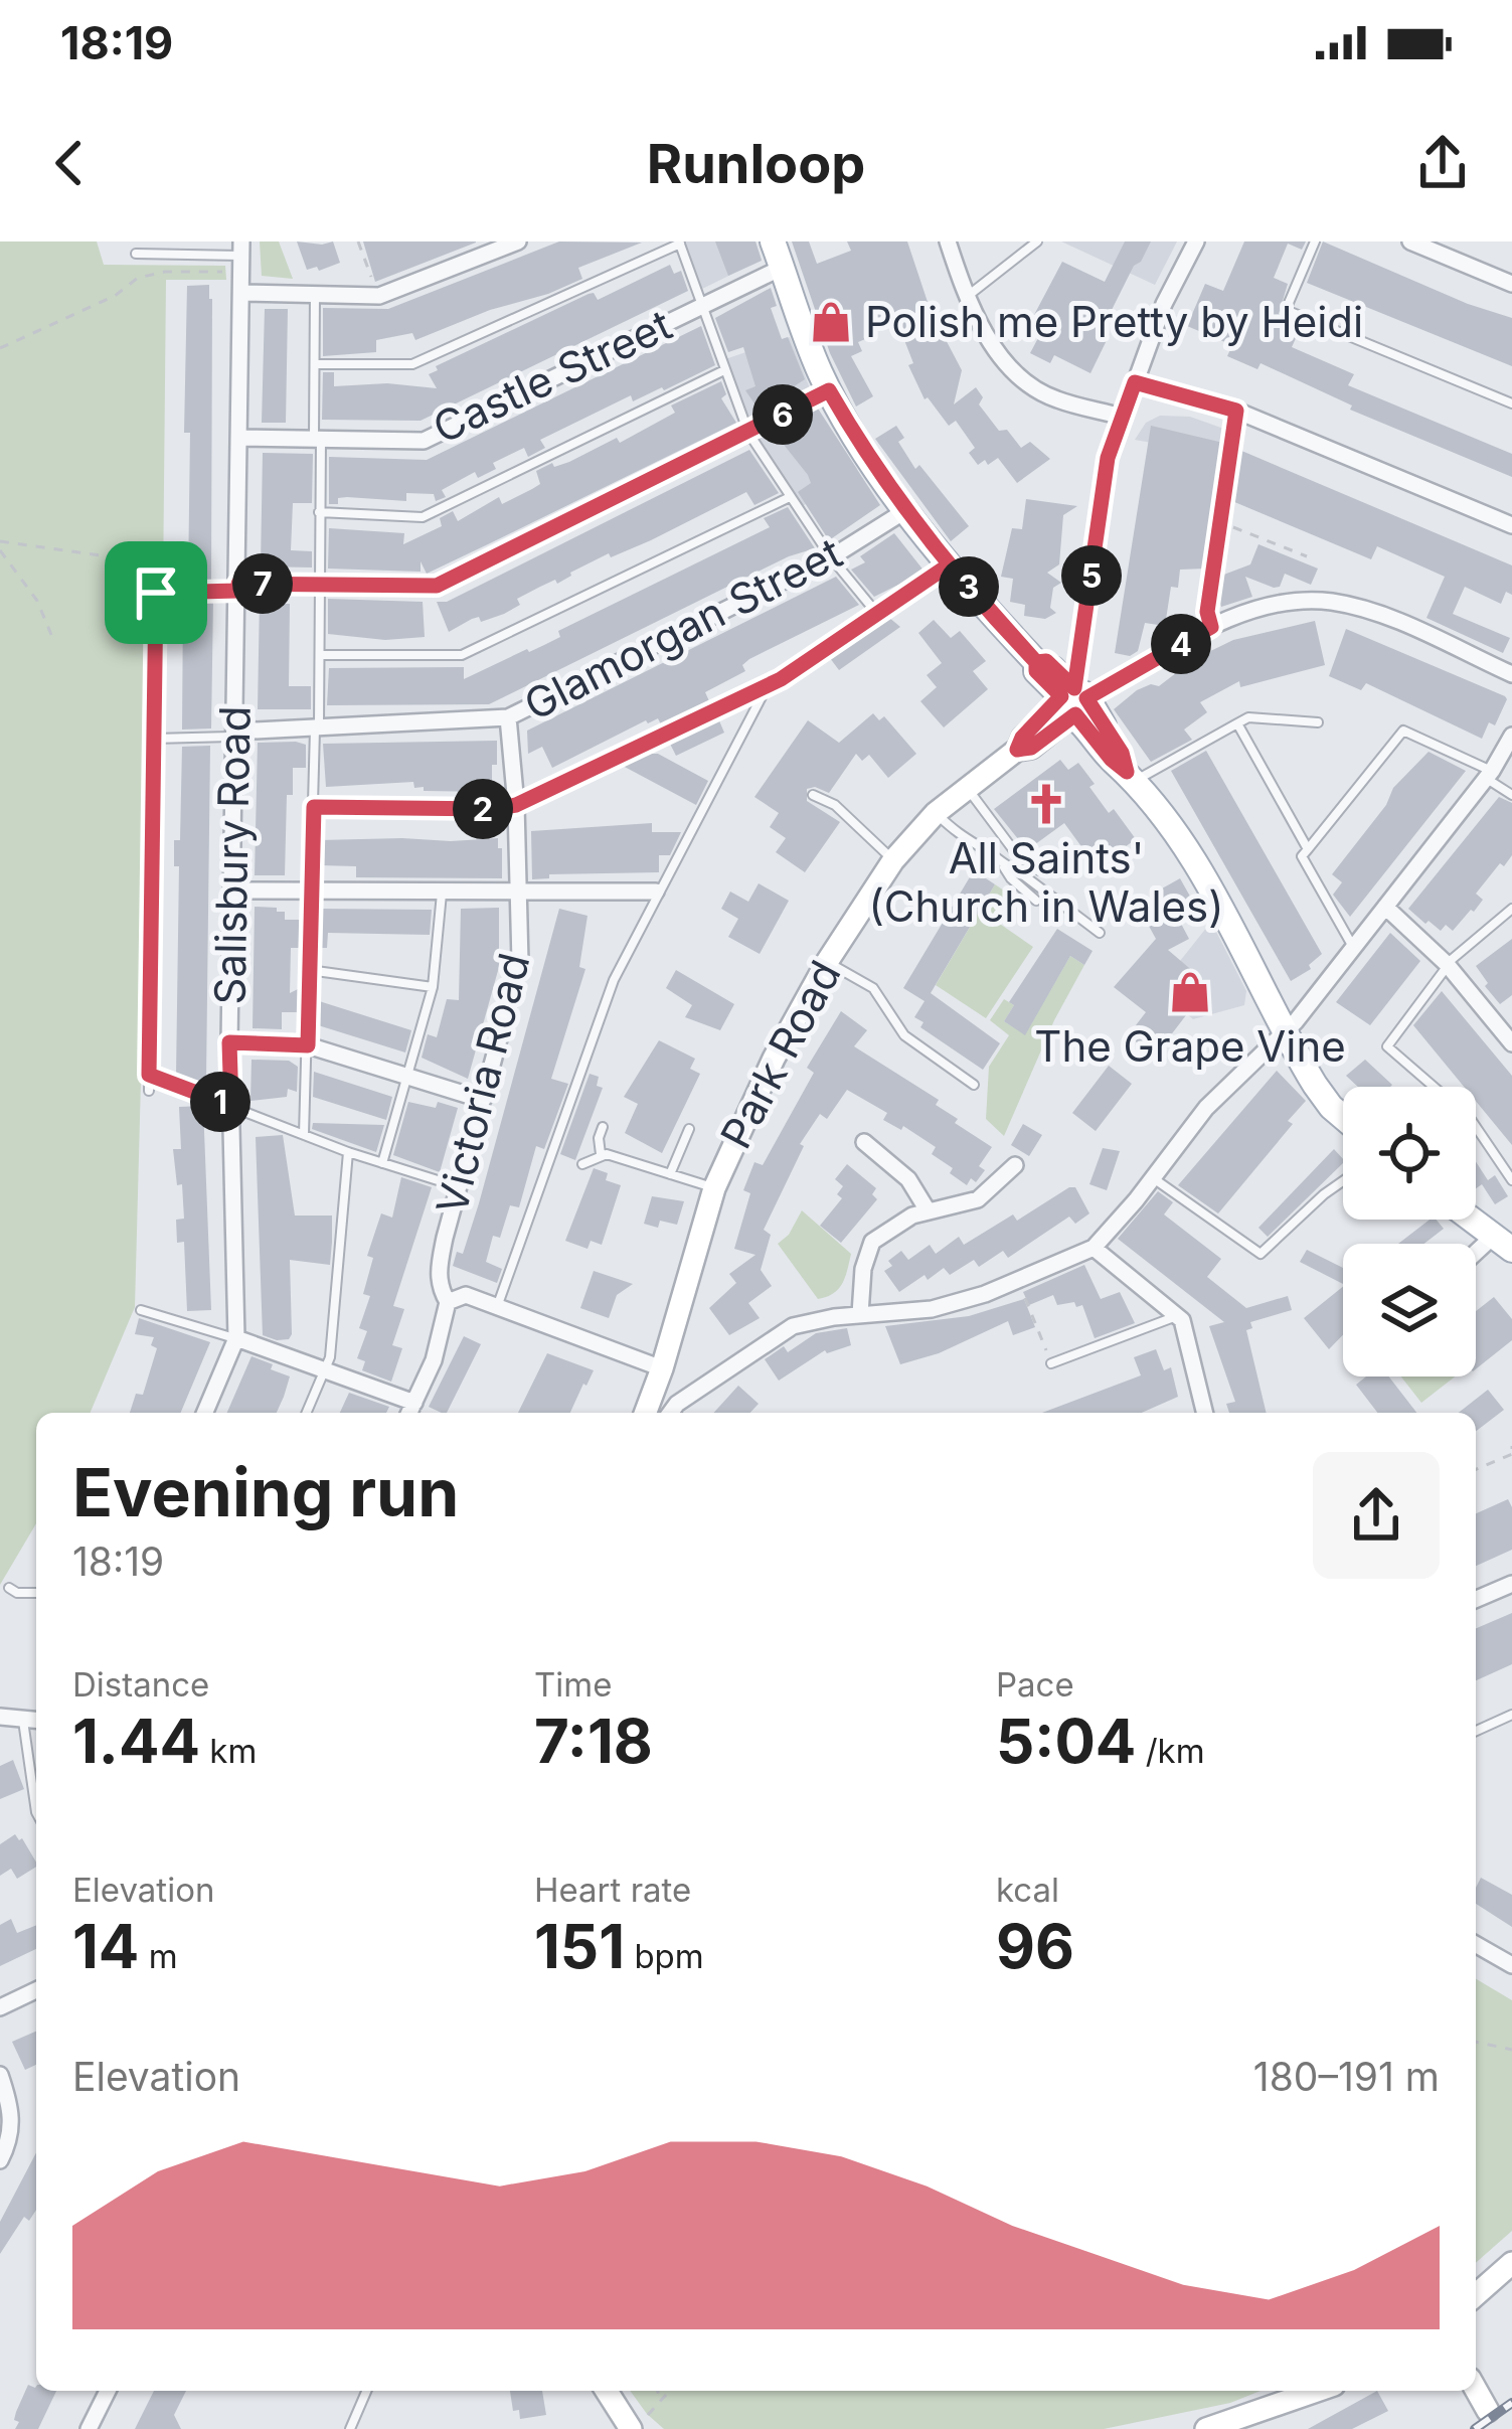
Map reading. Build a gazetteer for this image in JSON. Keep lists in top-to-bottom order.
{
  "streets": {
    "street": [
      "Castle Street",
      "Glamorgan Street",
      "Salisbury Road",
      "Park Road",
      "Victoria Road"
    ]
  },
  "crossings": [
    ["Castle Street", "Salisbury Road"],
    ["Glamorgan Street", "Salisbury Road"],
    ["Glamorgan Street", "Victoria Road"]
  ],
  "places": {
    "shop": ["Polish me Pretty by Heidi", "The Grape Vine"],
    "church": ["All Saints' (Church in Wales)"]
  },
  "page": {
    "status": "18:19",
    "header": "Runloop",
    "pins": [
      "6",
      "5",
      "7",
      "3",
      "4",
      "2",
      "1"
    ],
    "heading": ["Evening run", "18:19"],
    "stats": [
      ["Distance", "1.44 km"],
      ["Time", "7:18"],
      ["Pace", "5:04 /km"],
      ["Elevation", "14 m"],
      ["Heart rate", "151 bpm"],
      ["kcal", "96"]
    ],
    "chart": ["Elevation", "180–191 m"]
  }
}
